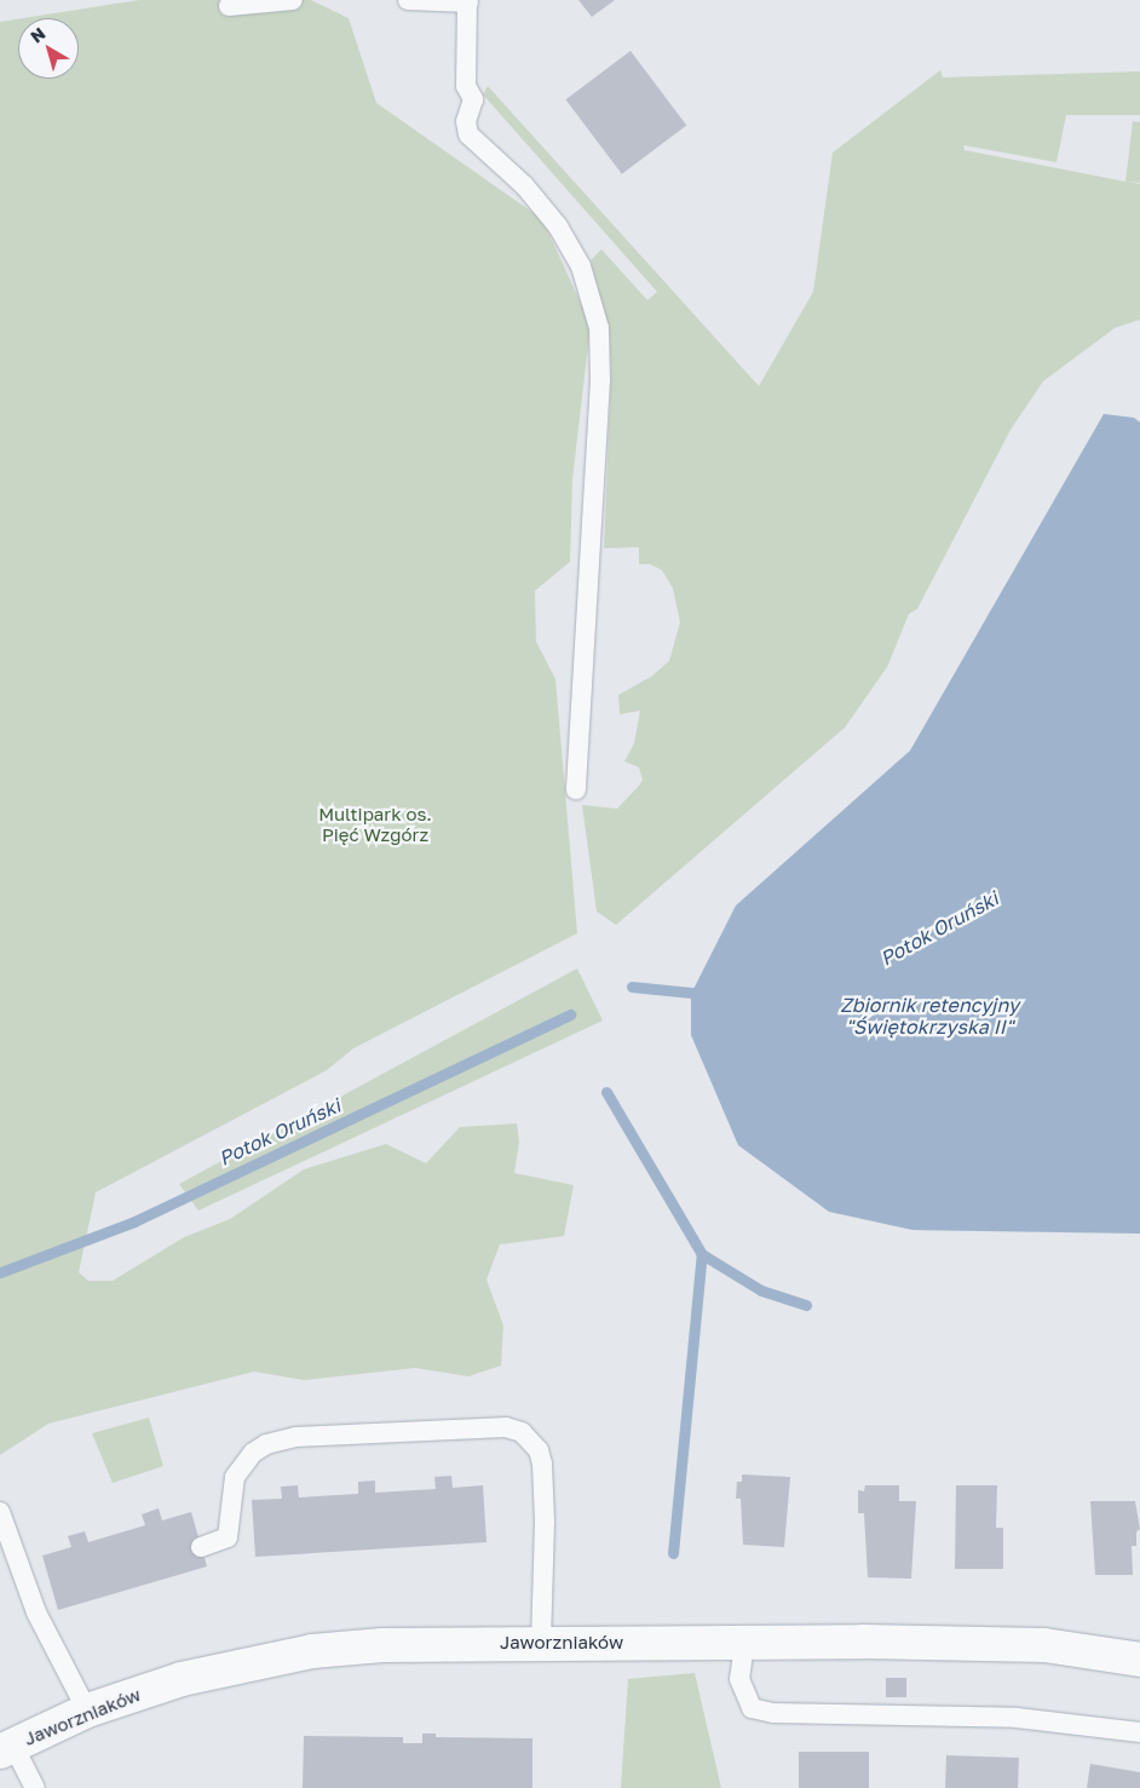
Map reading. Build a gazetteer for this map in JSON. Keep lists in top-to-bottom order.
{
  "streets": {
    "street": ["Jaworzniaków"]
  },
  "water": ["Potok Oruński", "Zbiornik retencyjny \"Świętokrzyska II\""],
  "parks": ["Multipark os. Pięć Wzgórz"],
  "north": "top left"
}
